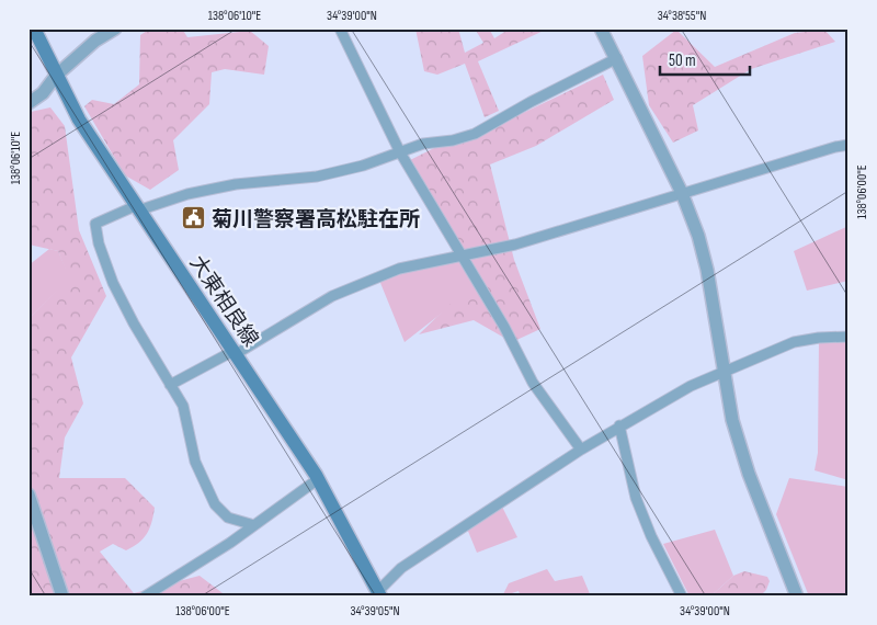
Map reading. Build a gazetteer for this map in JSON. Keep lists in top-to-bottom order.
{
  "streets": {
    "main road": ["大東相良線"]
  },
  "places": {
    "public building": ["菊川警察署高松駐在所"]
  },
  "scale_bar": "50 m",
  "coordinates": [
    "138°06'10\"E",
    "34°39'00\"N",
    "34°38'55\"N",
    "138°06'00\"E",
    "34°39'05\"N"
  ]
}
